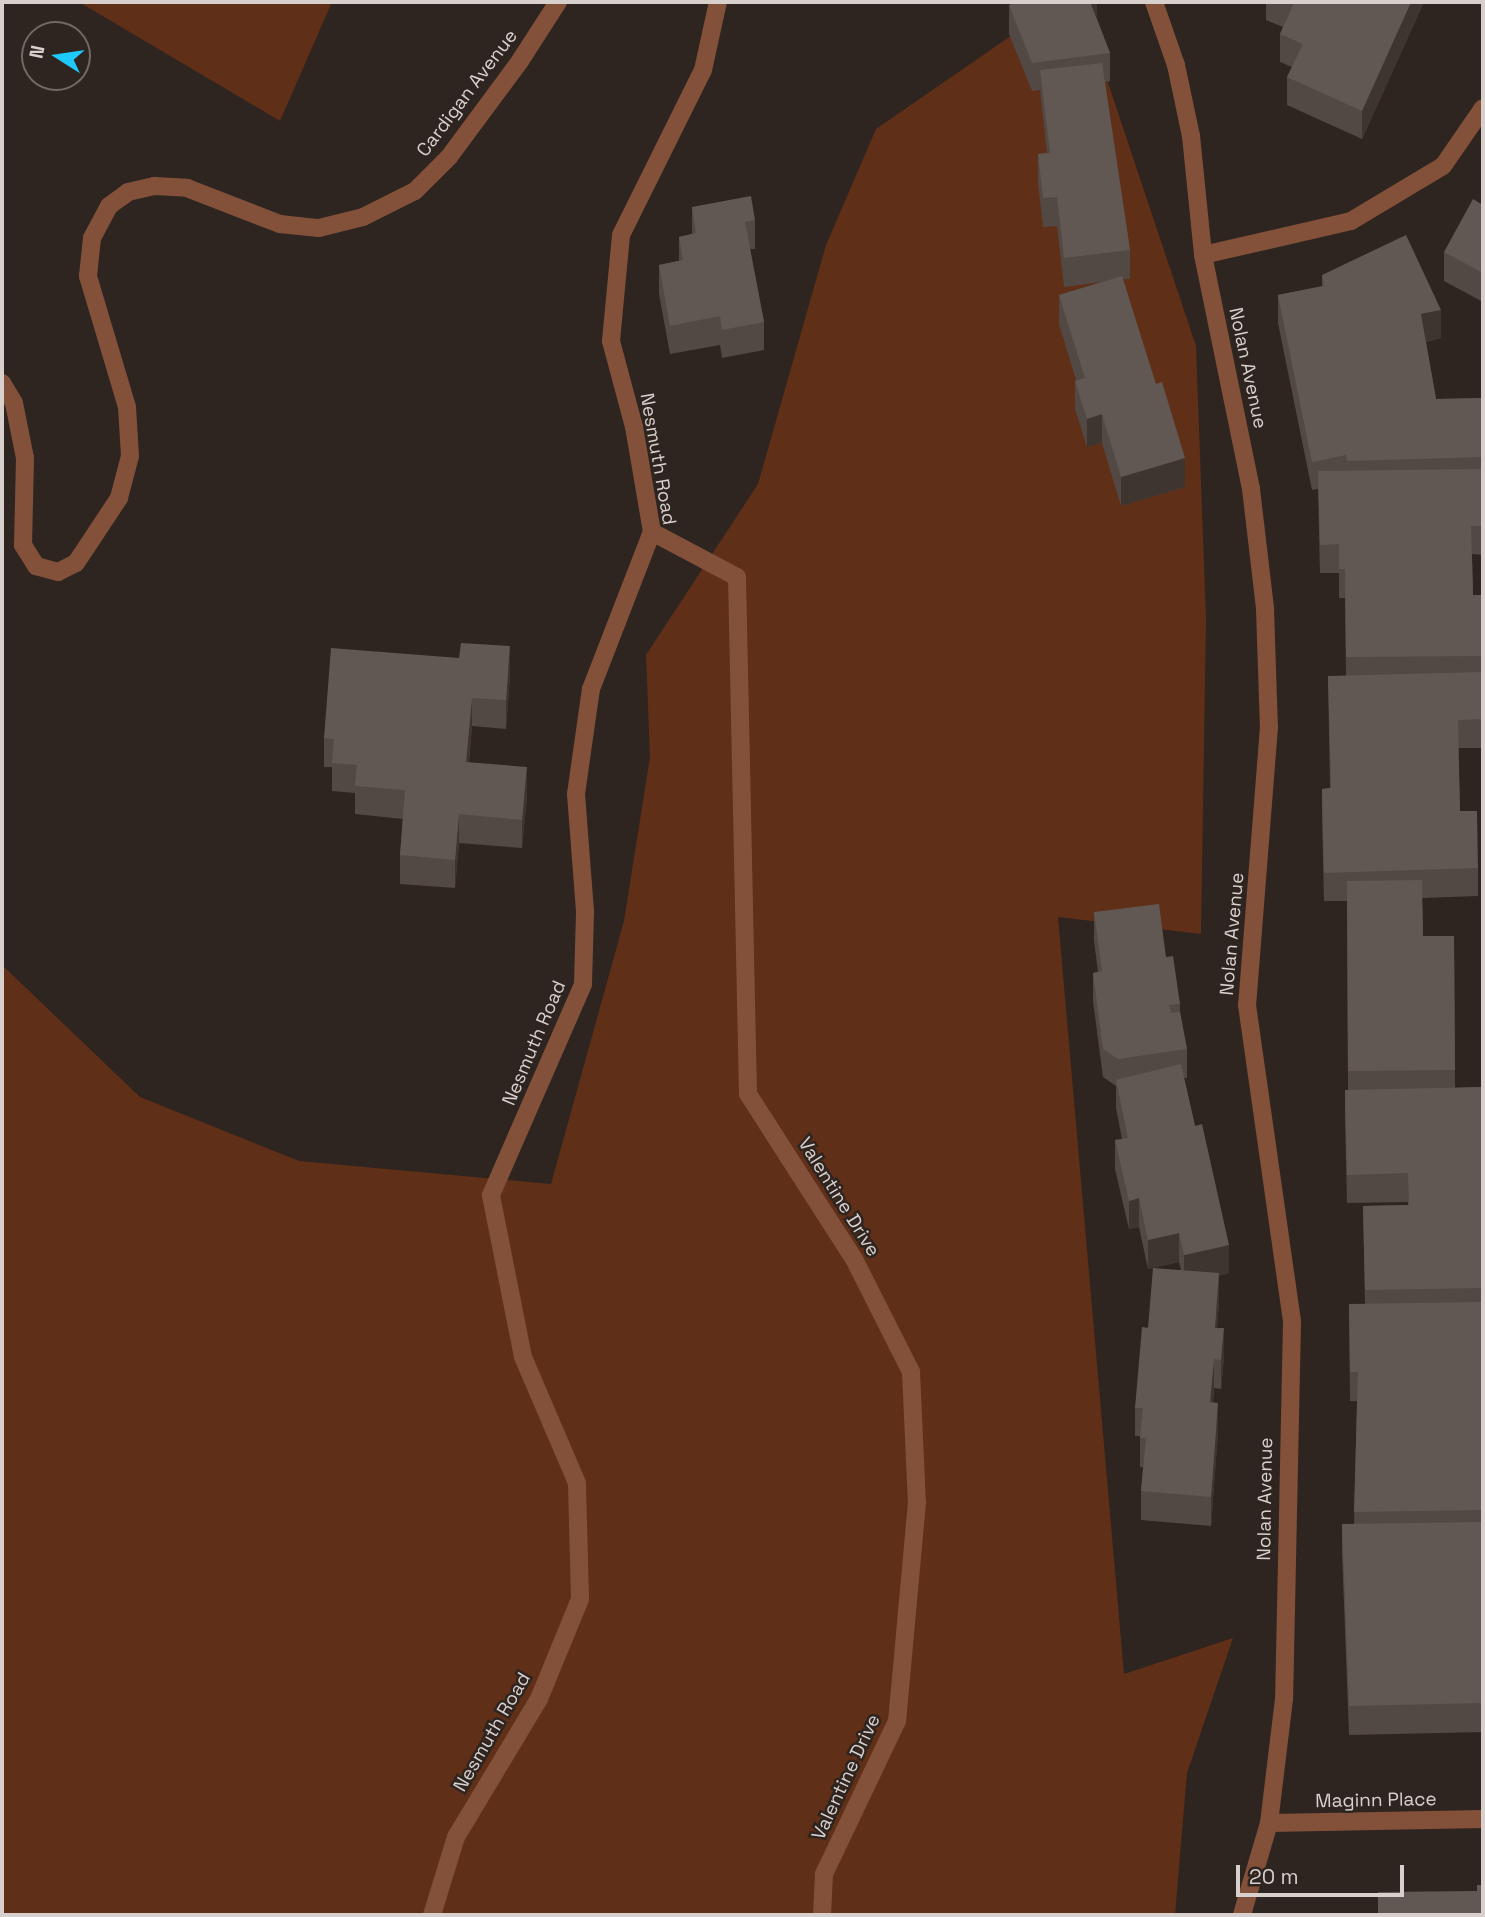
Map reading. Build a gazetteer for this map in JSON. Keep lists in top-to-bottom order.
{
  "streets": {
    "street": [
      "Cardigan Avenue",
      "Nolan Avenue",
      "Nesmuth Road",
      "Valentine Drive",
      "Maginn Place"
    ]
  },
  "crossings": [
    ["Nolan Avenue", "Maginn Place"],
    ["Nesmuth Road", "Valentine Drive"]
  ],
  "scale_bar": "20 m",
  "north": "left"
}
